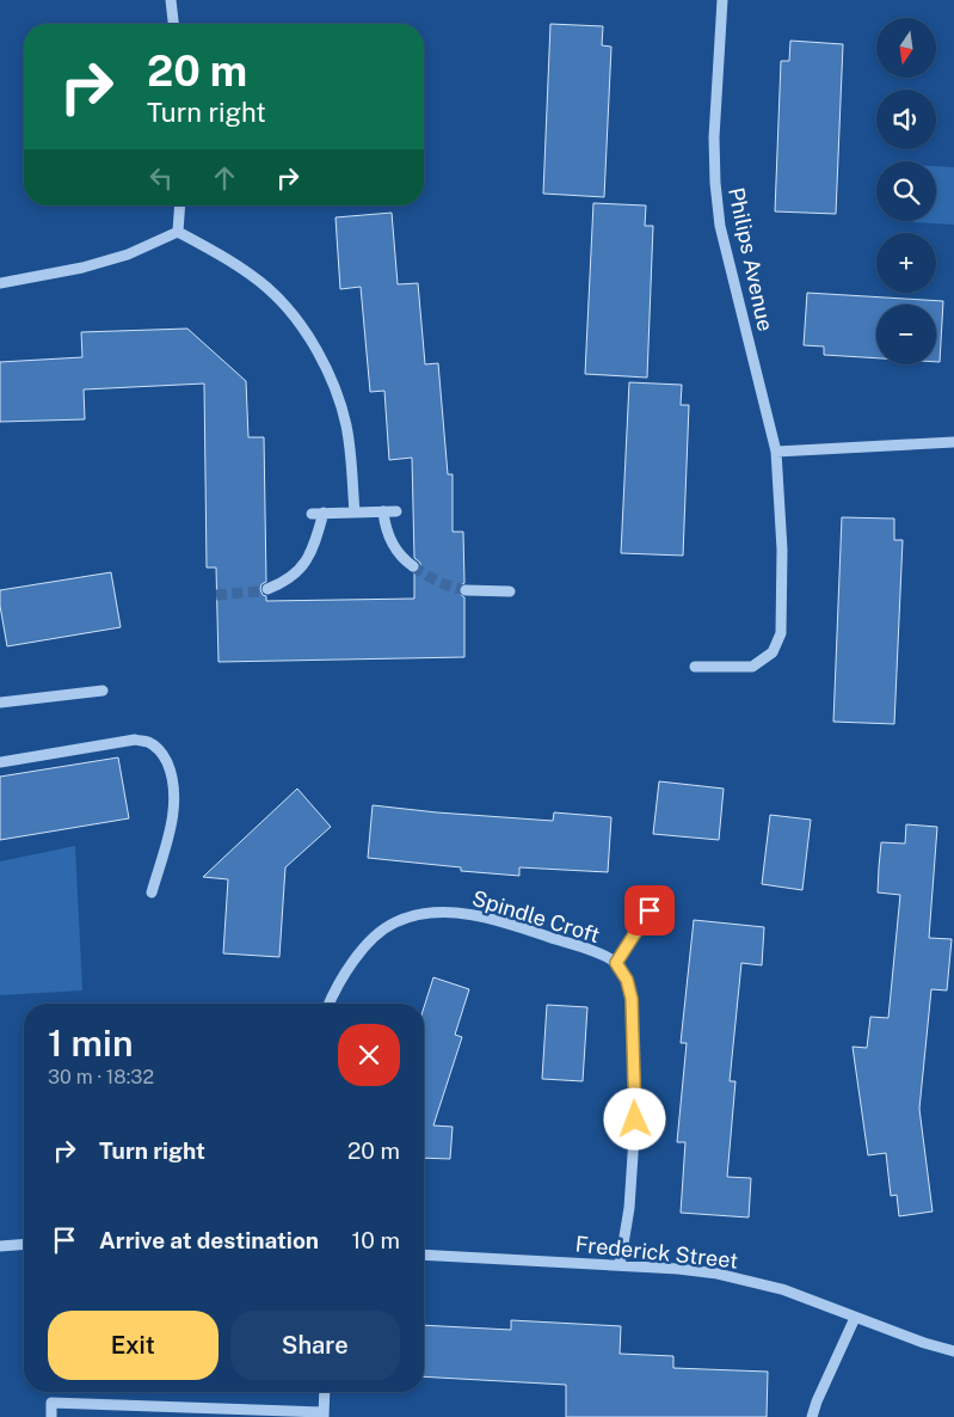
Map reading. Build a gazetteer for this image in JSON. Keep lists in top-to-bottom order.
{
  "streets": {
    "street": ["Philips Avenue", "Spindle Croft", "Frederick Street"]
  },
  "crossings": [
    ["Spindle Croft", "Frederick Street"]
  ],
  "north": "bottom",
  "page": {
    "map_buttons": ["+", "−"],
    "turn": ["20 m", "Turn right"],
    "heading": ["1 min", "30 m · 18:32"],
    "list": [
      {
        "name": "Turn right",
        "value": "20 m"
      },
      {
        "name": "Arrive at destination",
        "value": "10 m"
      }
    ],
    "buttons": ["Exit", "Share"]
  }
}
